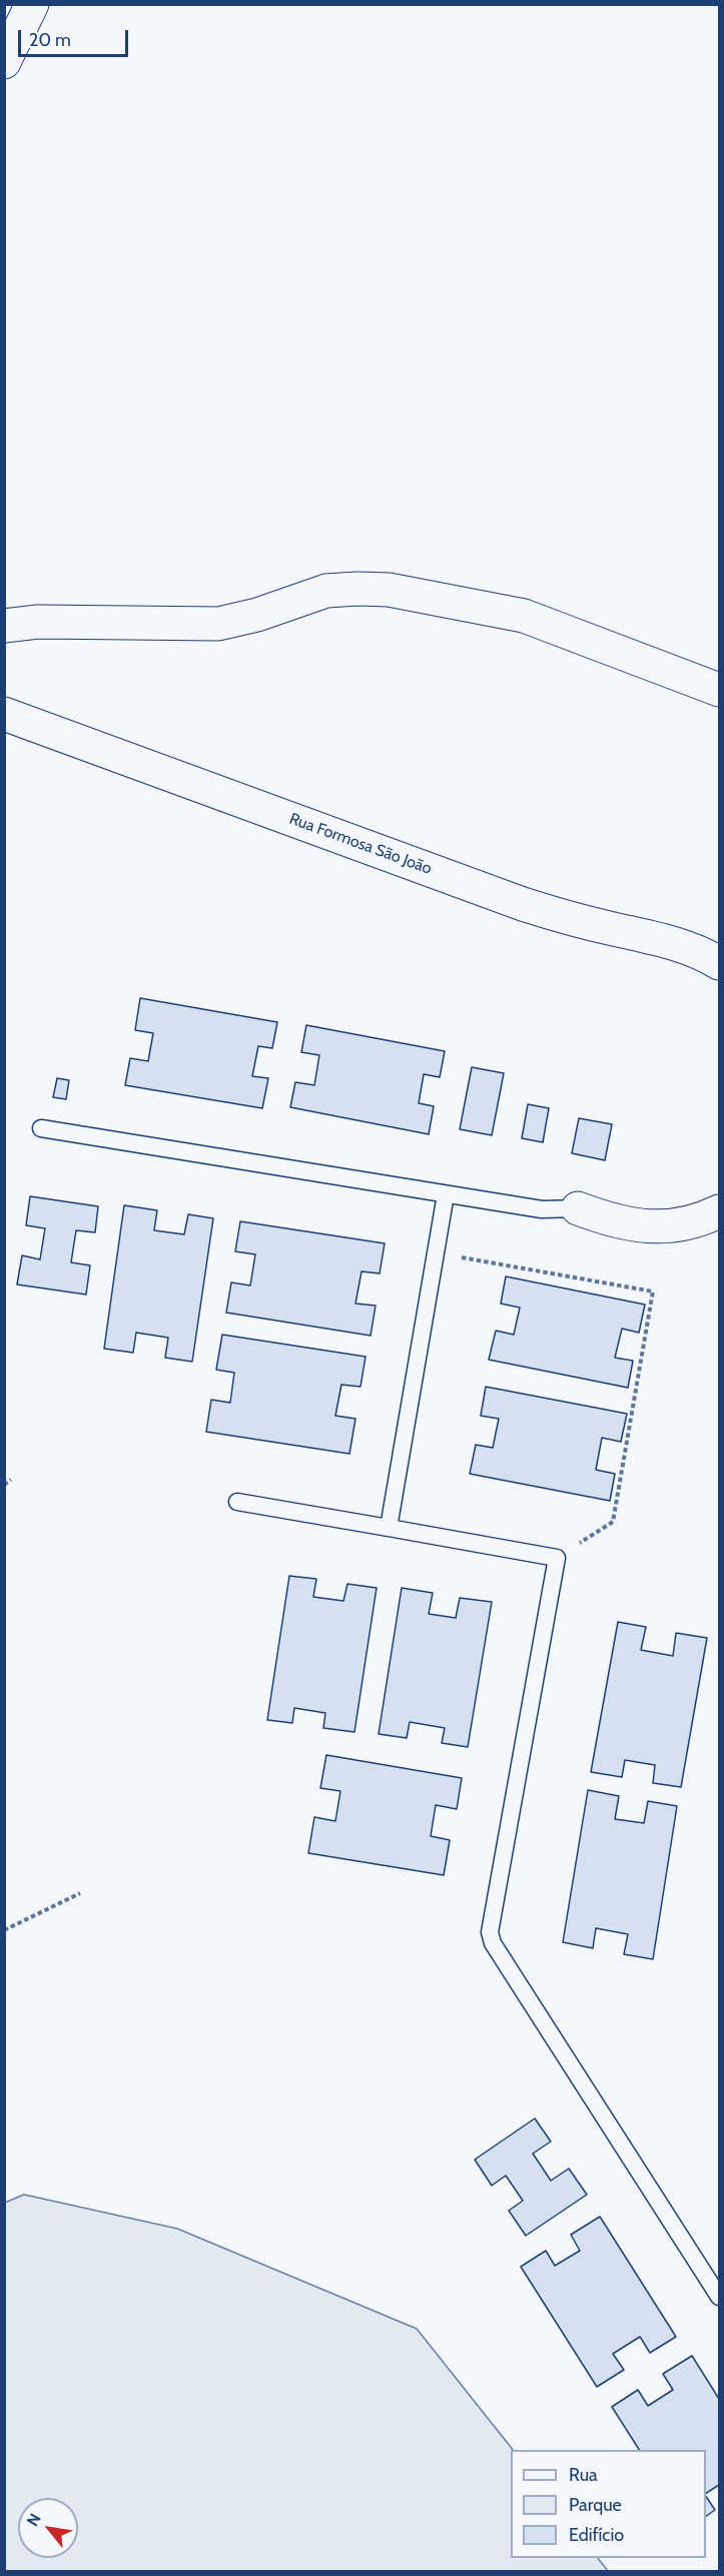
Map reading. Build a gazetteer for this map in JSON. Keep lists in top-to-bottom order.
{
  "streets": {
    "street": ["Rua Formosa São João"]
  },
  "legend": ["Rua", "Parque", "Edifício"],
  "scale_bar": "20 m",
  "north": "top left"
}
